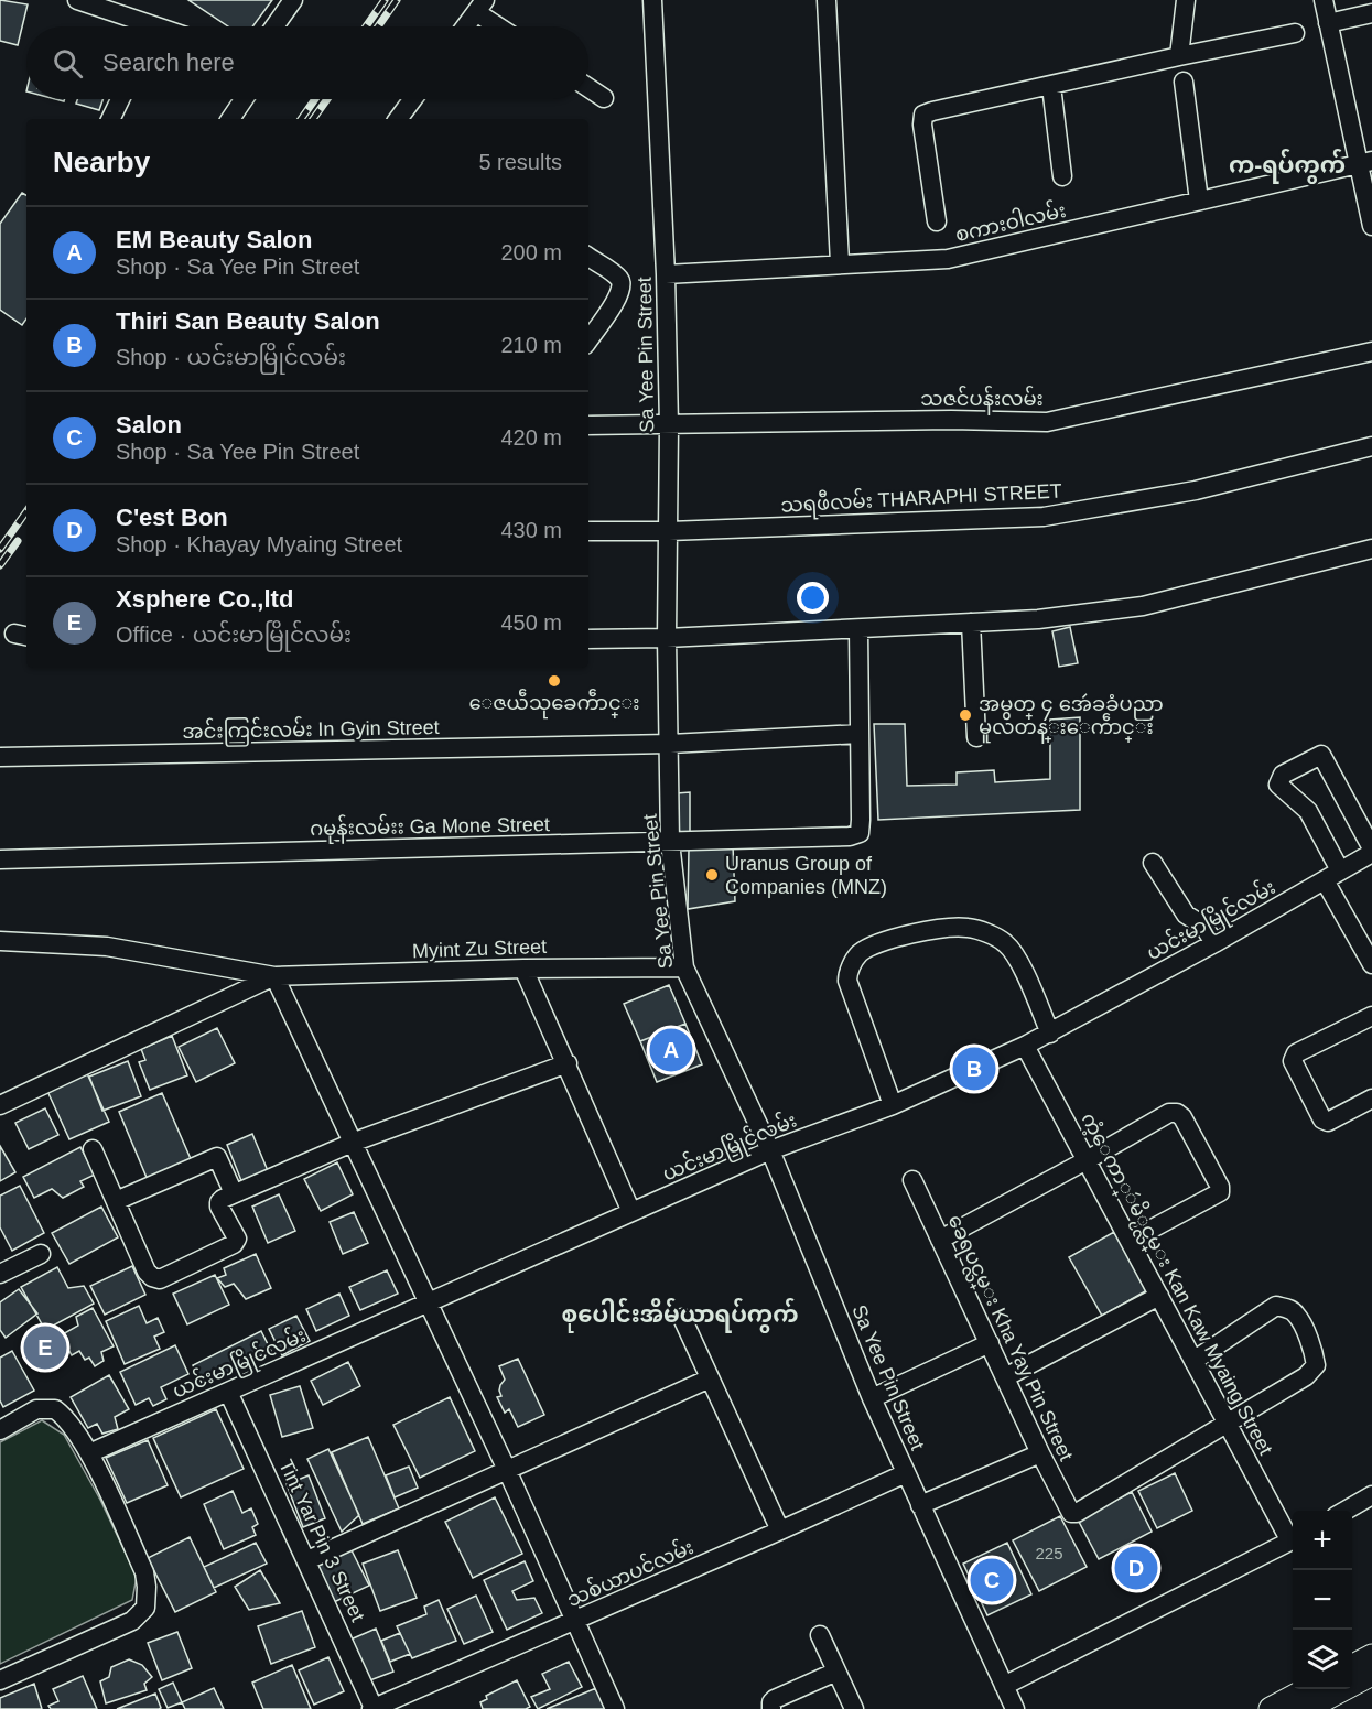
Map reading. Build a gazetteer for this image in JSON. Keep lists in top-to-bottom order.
{
  "streets": {
    "street": [
      "စကားဝါလမ်း",
      "Sa Yee Pin Street",
      "သဇင်ပန်းလမ်း",
      "သရဖီလမ်း THARAPHI STREET",
      "အင်းကြင်းလမ်း In Gyin Street",
      "ဂမုန်းလမ်းး Ga Mone Street",
      "ယင်းမာမြိုင်လမ်း",
      "Myint Zu Street",
      "ကံ့ေကာ္ဴမိႂင္လမ္း Kan Kaw Myaing Street",
      "ခေရပင္လမ္း Kha Yay Pin Street",
      "Tint Yar Pin 3 Street",
      "သစ်ယာပင်လမ်း"
    ]
  },
  "crossings": [
    ["စကားဝါလမ်း", "Sa Yee Pin Street"],
    ["Sa Yee Pin Street", "သဇင်ပန်းလမ်း"],
    ["Sa Yee Pin Street", "သရဖီလမ်း THARAPHI STREET"],
    ["Sa Yee Pin Street", "အင်းကြင်းလမ်း In Gyin Street"],
    ["Sa Yee Pin Street", "ဂမုန်းလမ်းး Ga Mone Street"],
    ["Sa Yee Pin Street", "ယင်းမာမြိုင်လမ်း"],
    ["Sa Yee Pin Street", "Myint Zu Street"],
    ["Sa Yee Pin Street", "သစ်ယာပင်လမ်း"],
    ["အင်းကြင်းလမ်း In Gyin Street", "ဂမုန်းလမ်းး Ga Mone Street"],
    ["ယင်းမာမြိုင်လမ်း", "ကံ့ေကာ္ဴမိႂင္လမ္း Kan Kaw Myaing Street"],
    ["ယင်းမာမြိုင်လမ်း", "Tint Yar Pin 3 Street"],
    ["ကံ့ေကာ္ဴမိႂင္လမ္း Kan Kaw Myaing Street", "ခေရပင္လမ္း Kha Yay Pin Street"],
    ["Tint Yar Pin 3 Street", "သစ်ယာပင်လမ်း"]
  ],
  "districts": ["က-ရပ်ကွက်", "စုပေါင်းအိမ်ယာရပ်ကွက်"],
  "places": ["ေဇယဵသုခေကဵာင္း", "အမွတ္ ၄ အေဴခခံပညာ မူလတန္းေကဵာင္း", "Uranus Group of Companies (MNZ)"],
  "house_numbers": ["225"],
  "page": {
    "search": "Search here",
    "heading": ["Nearby", "5 results"],
    "list": [
      {
        "mark": "A",
        "name": "EM Beauty Salon",
        "note": "Shop · Sa Yee Pin Street",
        "value": "200 m"
      },
      {
        "mark": "B",
        "name": "Thiri San Beauty Salon",
        "note": "Shop · ယင်းမာမြိုင်လမ်း",
        "value": "210 m"
      },
      {
        "mark": "C",
        "name": "Salon",
        "note": "Shop · Sa Yee Pin Street",
        "value": "420 m"
      },
      {
        "mark": "D",
        "name": "C'est Bon",
        "note": "Shop · Khayay Myaing Street",
        "value": "430 m"
      },
      {
        "mark": "E",
        "name": "Xsphere Co.,ltd",
        "note": "Office · ယင်းမာမြိုင်လမ်း",
        "value": "450 m"
      }
    ],
    "pins": [
      "A",
      "B",
      "E",
      "D",
      "C"
    ],
    "map_buttons": ["+", "−"]
  }
}
